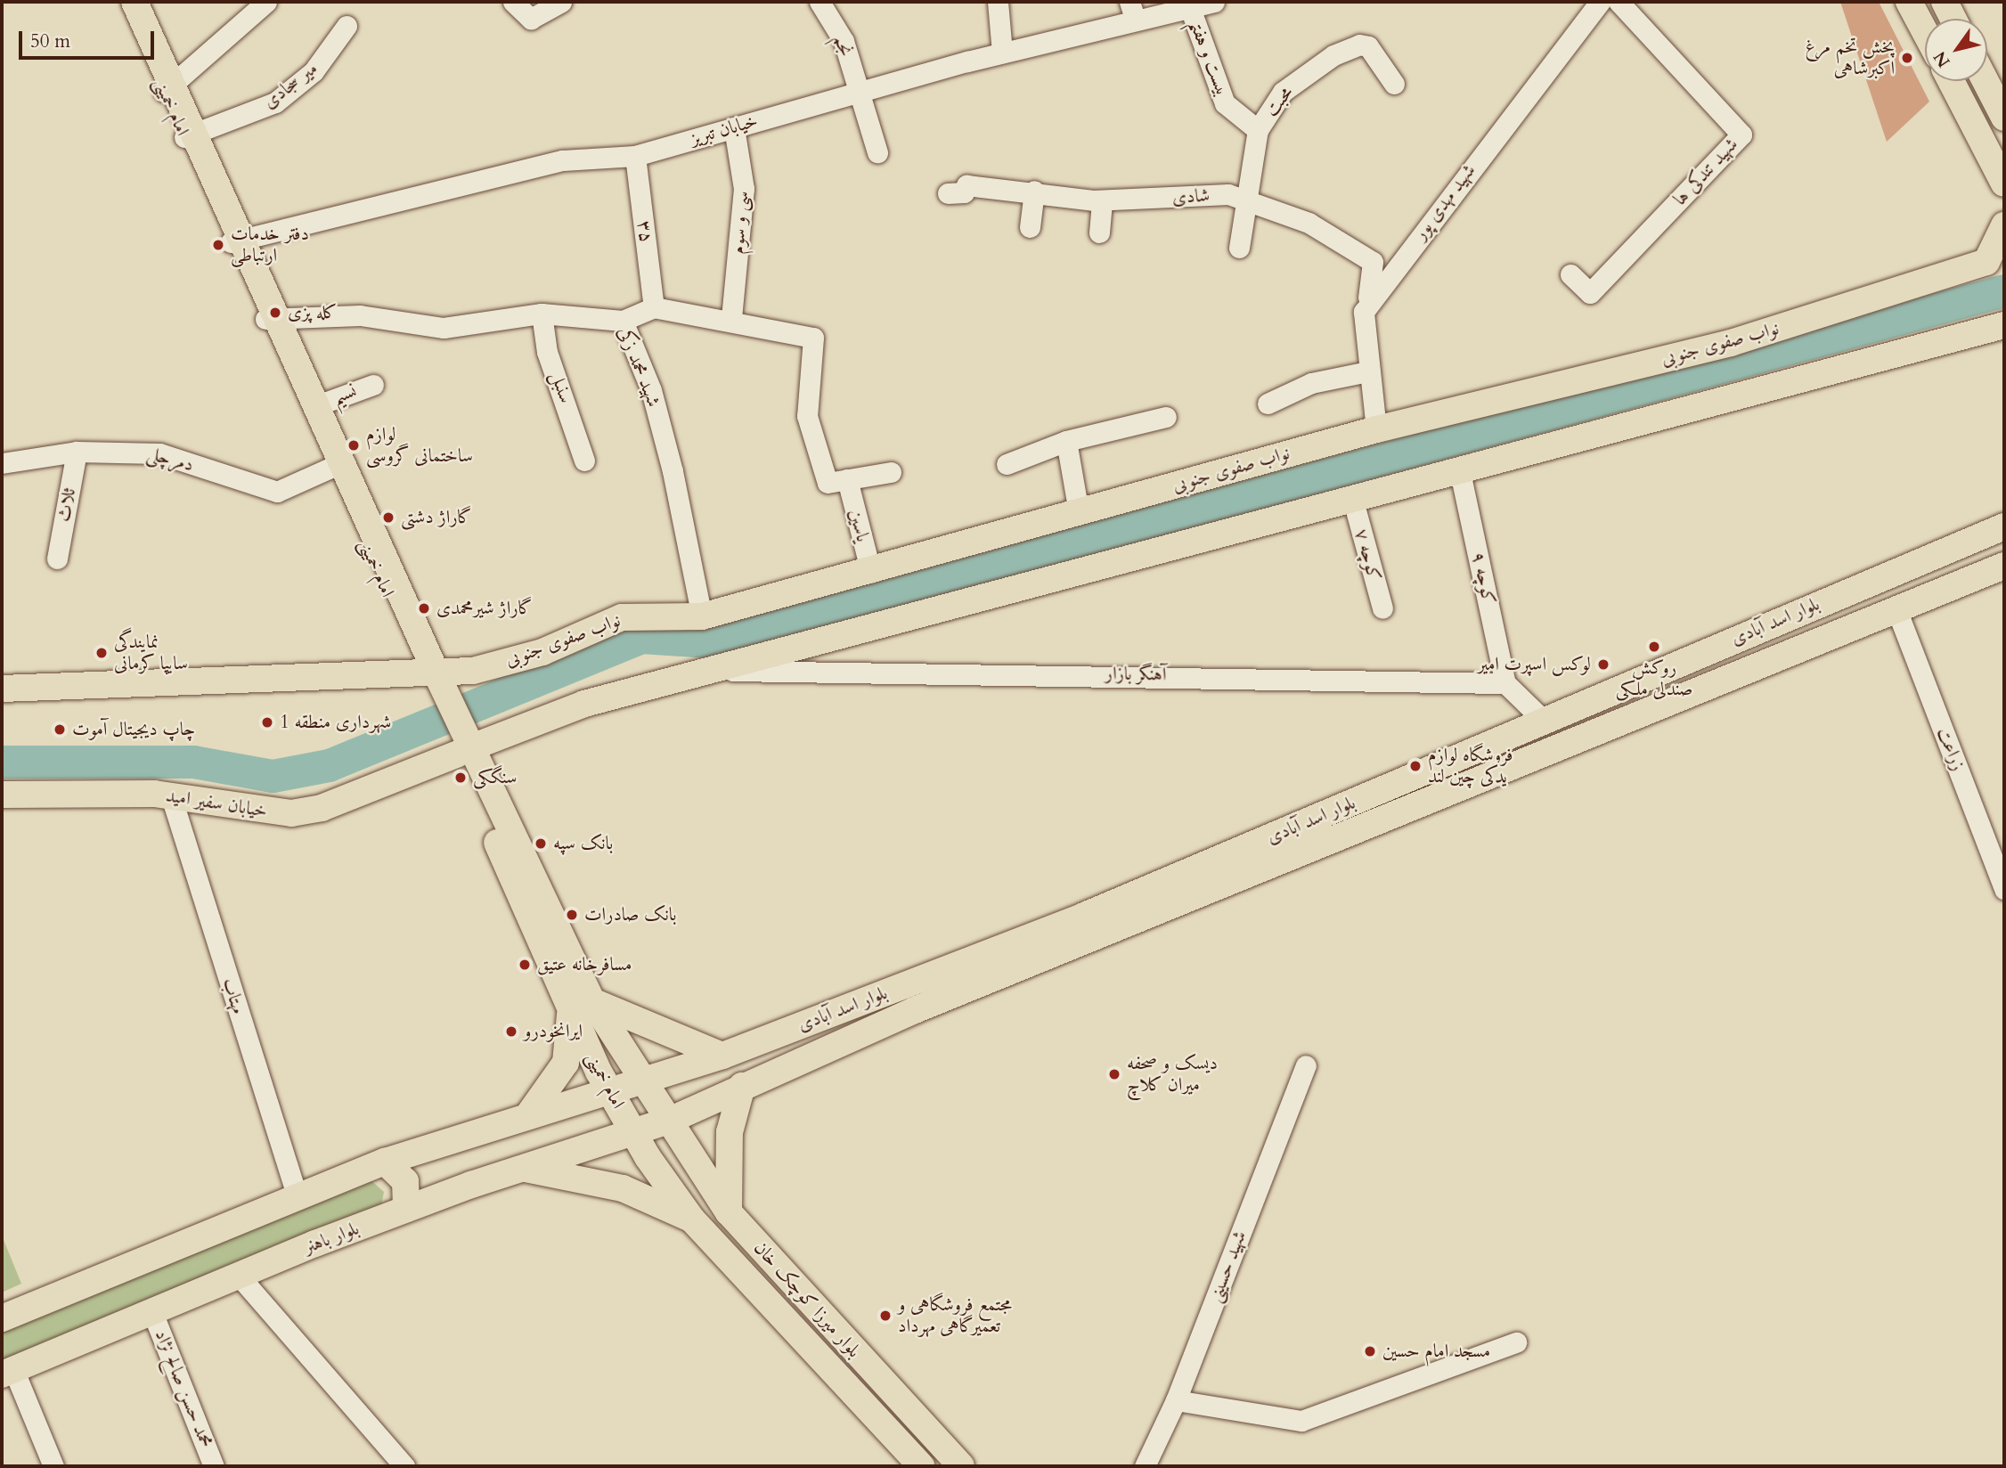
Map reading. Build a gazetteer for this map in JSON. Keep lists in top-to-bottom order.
{
  "streets": {
    "main road": [
      "امام خمینی",
      "نواب صفوی جنوبی",
      "بلوار اسد آبادی",
      "خیابان سفیر امید",
      "بلوار باهنر",
      "بلوار میرزا کوچک خان"
    ],
    "street": [
      "نجم",
      "بیست و هفتم",
      "میر سجادی",
      "محبت",
      "خیابان تبریز",
      "شهید تندکی ها",
      "شادی",
      "شهید مهدی پور",
      "سی و سوم",
      "۳۵",
      "شهید محمد زکی",
      "سنبل",
      "نسیم",
      "دمرچلی",
      "ثلاث",
      "یاسین",
      "کوچه ۷",
      "کوچه ۹",
      "آهنگر بازار",
      "زراعت",
      "مهتاب",
      "شهید حسینی",
      "محمد حسن صالح نژاد"
    ]
  },
  "crossings": [
    ["نجم", "خیابان تبریز"],
    ["بیست و هفتم", "محبت"],
    ["بیست و هفتم", "خیابان تبریز"],
    ["میر سجادی", "امام خمینی"],
    ["محبت", "شادی"],
    ["امام خمینی", "خیابان تبریز"],
    ["امام خمینی", "نواب صفوی جنوبی"],
    ["امام خمینی", "شهید محمد زکی"],
    ["امام خمینی", "نسیم"],
    ["امام خمینی", "دمرچلی"],
    ["امام خمینی", "بلوار اسد آبادی"],
    ["امام خمینی", "خیابان سفیر امید"],
    ["امام خمینی", "بلوار باهنر"],
    ["امام خمینی", "بلوار میرزا کوچک خان"],
    ["خیابان تبریز", "سی و سوم"],
    ["خیابان تبریز", "۳۵"],
    ["شادی", "شهید مهدی پور"],
    ["نواب صفوی جنوبی", "شهید محمد زکی"],
    ["نواب صفوی جنوبی", "یاسین"],
    ["شهید محمد زکی", "سنبل"],
    ["دمرچلی", "ثلاث"],
    ["کوچه ۹", "آهنگر بازار"],
    ["بلوار اسد آبادی", "زراعت"],
    ["بلوار اسد آبادی", "بلوار باهنر"],
    ["بلوار اسد آبادی", "بلوار میرزا کوچک خان"],
    ["خیابان سفیر امید", "مهتاب"],
    ["بلوار باهنر", "بلوار میرزا کوچک خان"],
    ["بلوار باهنر", "محمد حسن صالح نژاد"]
  ],
  "places": [
    "پخش تخم مرغ اکبرشاهی",
    "دفتر خدمات ارتباطی",
    "کله پزی",
    "لوازم ساختمانی گروسی",
    "گاراژ دشتی",
    "گاراژ شیرمحمدی",
    "روکش صندلی ملکی",
    "نمایندگی سایپا کرمانی",
    "لوکس اسپرت امیر",
    "شهرداری منطقه 1",
    "چاپ دیجیتال آموت",
    "فروشگاه لوازم یدکی چین لند",
    "سنگکی",
    "بانک سپه",
    "بانک صادرات",
    "مسافرخانه عتیق",
    "ایرانخودرو",
    "دیسک و صحفه میران کلاچ",
    "مجتمع فروشگاهی و تعمیرگاهی مهرداد",
    "مسجد امام حسین"
  ],
  "scale_bar": "50 m",
  "north": "bottom left"
}
